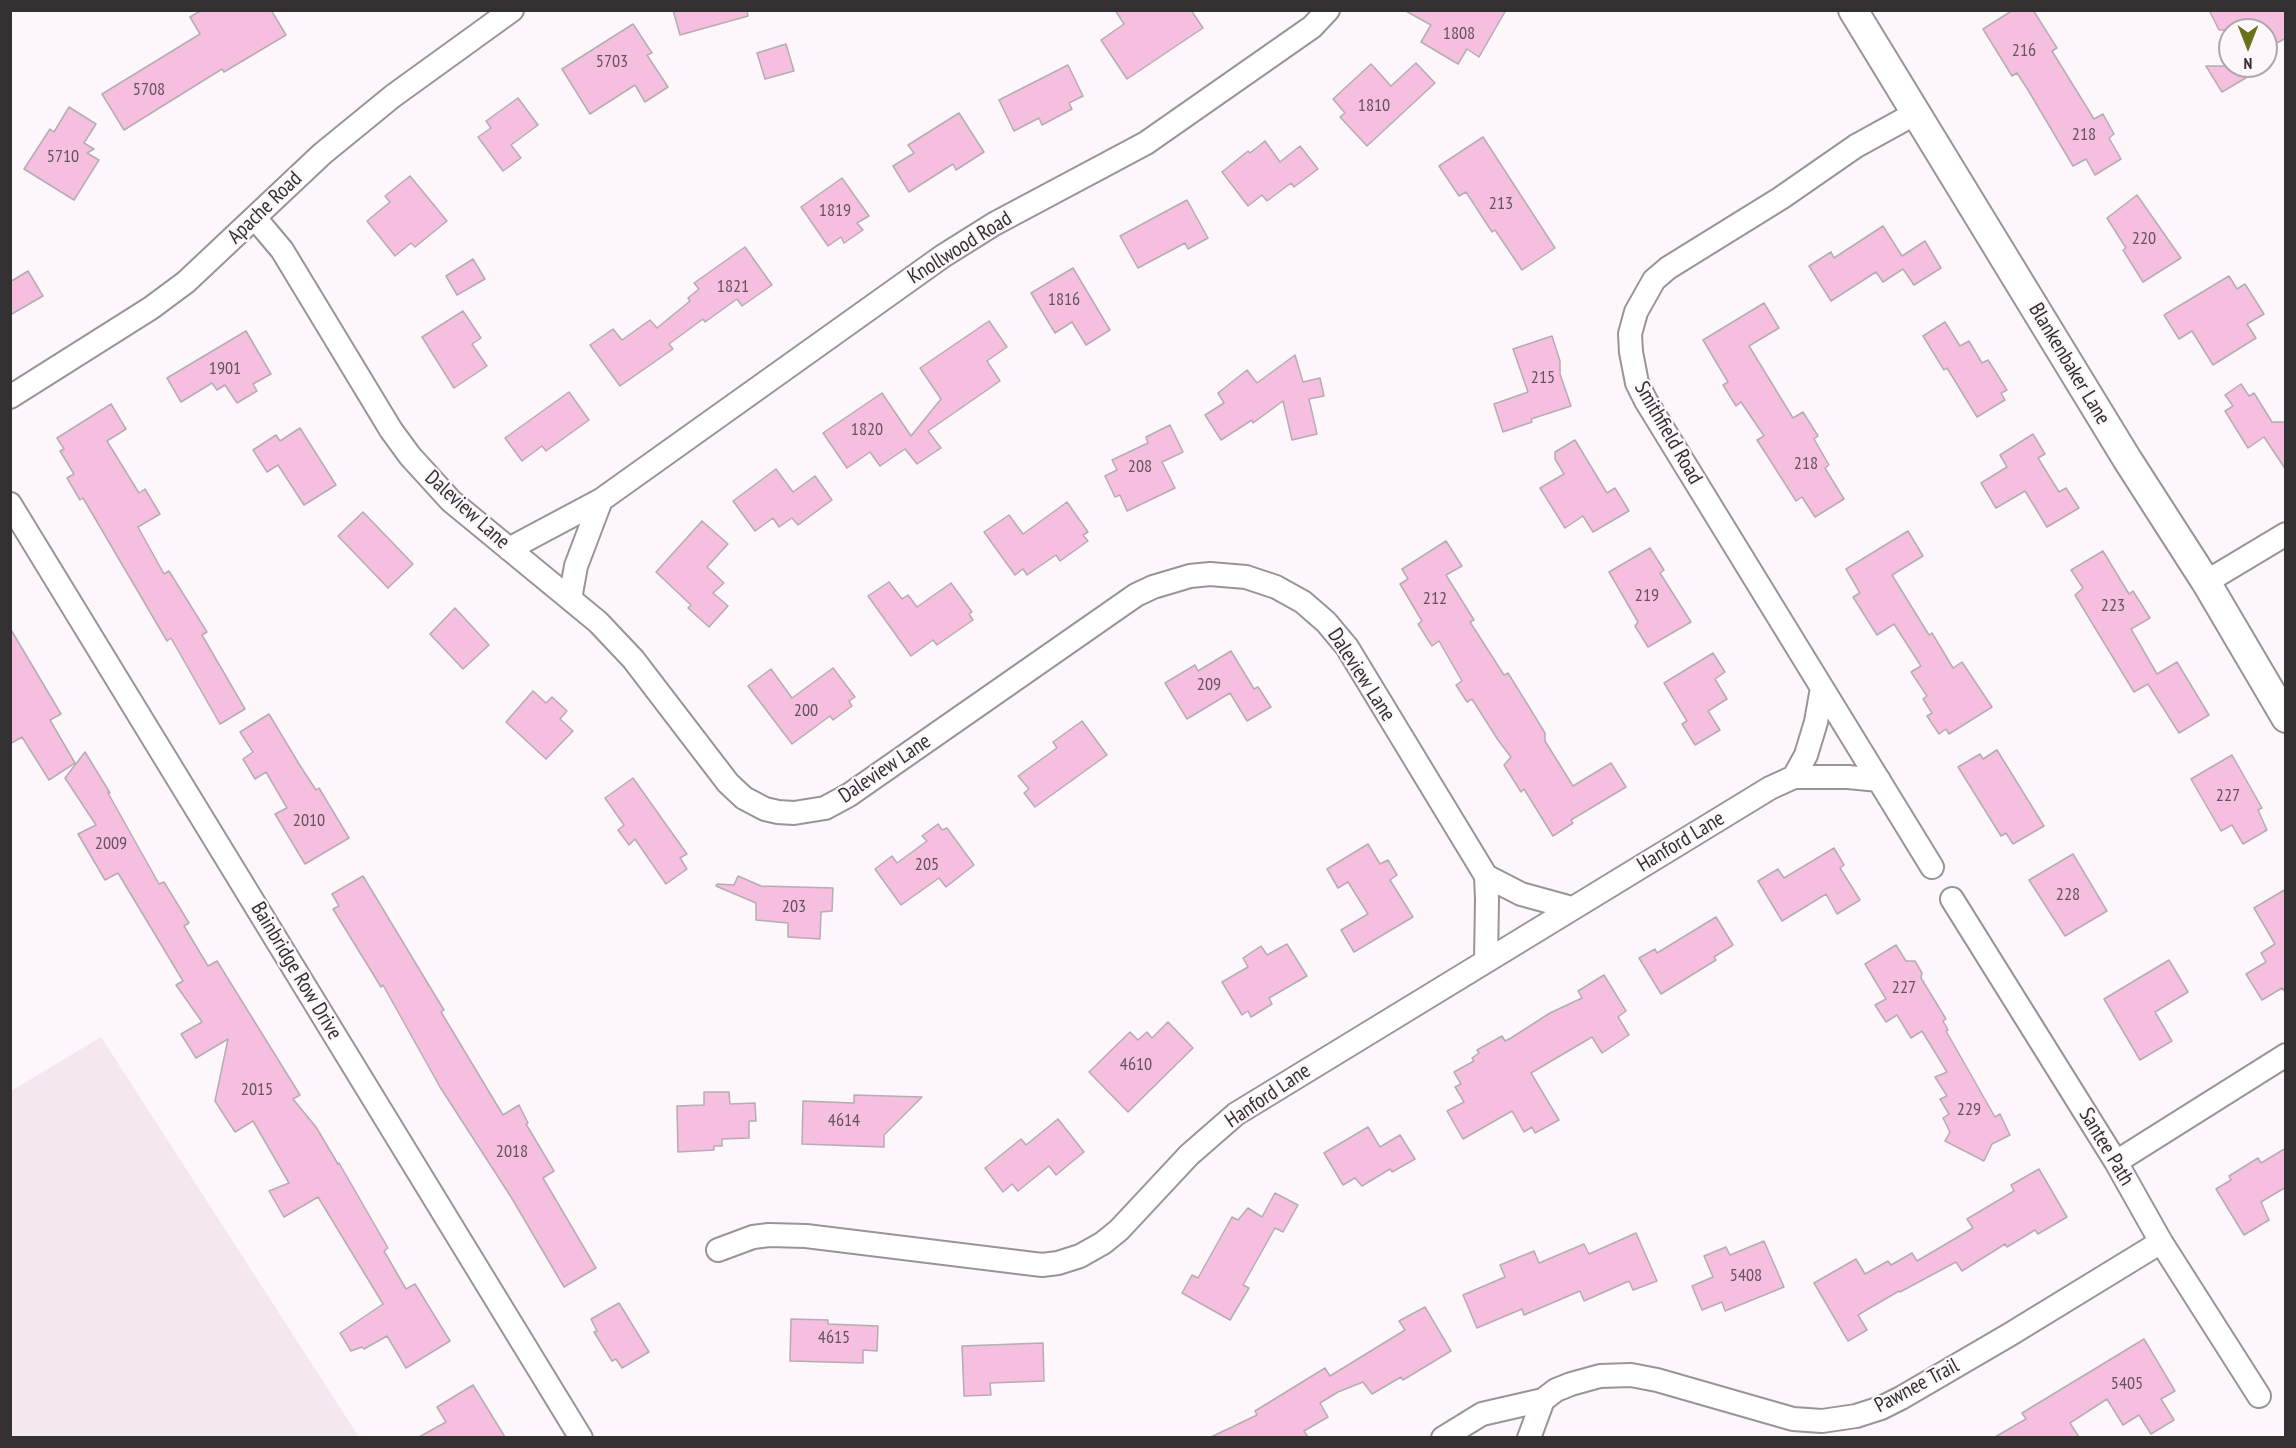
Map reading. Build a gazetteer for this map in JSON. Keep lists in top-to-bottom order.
{
  "streets": {
    "street": [
      "Apache Road",
      "Knollwood Road",
      "Blankenbaker Lane",
      "Smithfield Road",
      "Daleview Lane",
      "Hanford Lane",
      "Bainbridge Row Drive",
      "Santee Path",
      "Pawnee Trail"
    ]
  },
  "crossings": [
    ["Apache Road", "Daleview Lane"],
    ["Knollwood Road", "Daleview Lane"],
    ["Blankenbaker Lane", "Smithfield Road"],
    ["Smithfield Road", "Hanford Lane"],
    ["Santee Path", "Pawnee Trail"]
  ],
  "house_numbers": [
    "1808",
    "216",
    "5703",
    "5708",
    "1810",
    "218",
    "5710",
    "213",
    "1819",
    "220",
    "1821",
    "1816",
    "1901",
    "215",
    "1820",
    "218",
    "208",
    "219",
    "212",
    "223",
    "209",
    "200",
    "227",
    "2010",
    "2009",
    "205",
    "228",
    "203",
    "227",
    "4610",
    "2015",
    "229",
    "4614",
    "2018",
    "5408",
    "4615",
    "5405"
  ],
  "north": "bottom"
}
